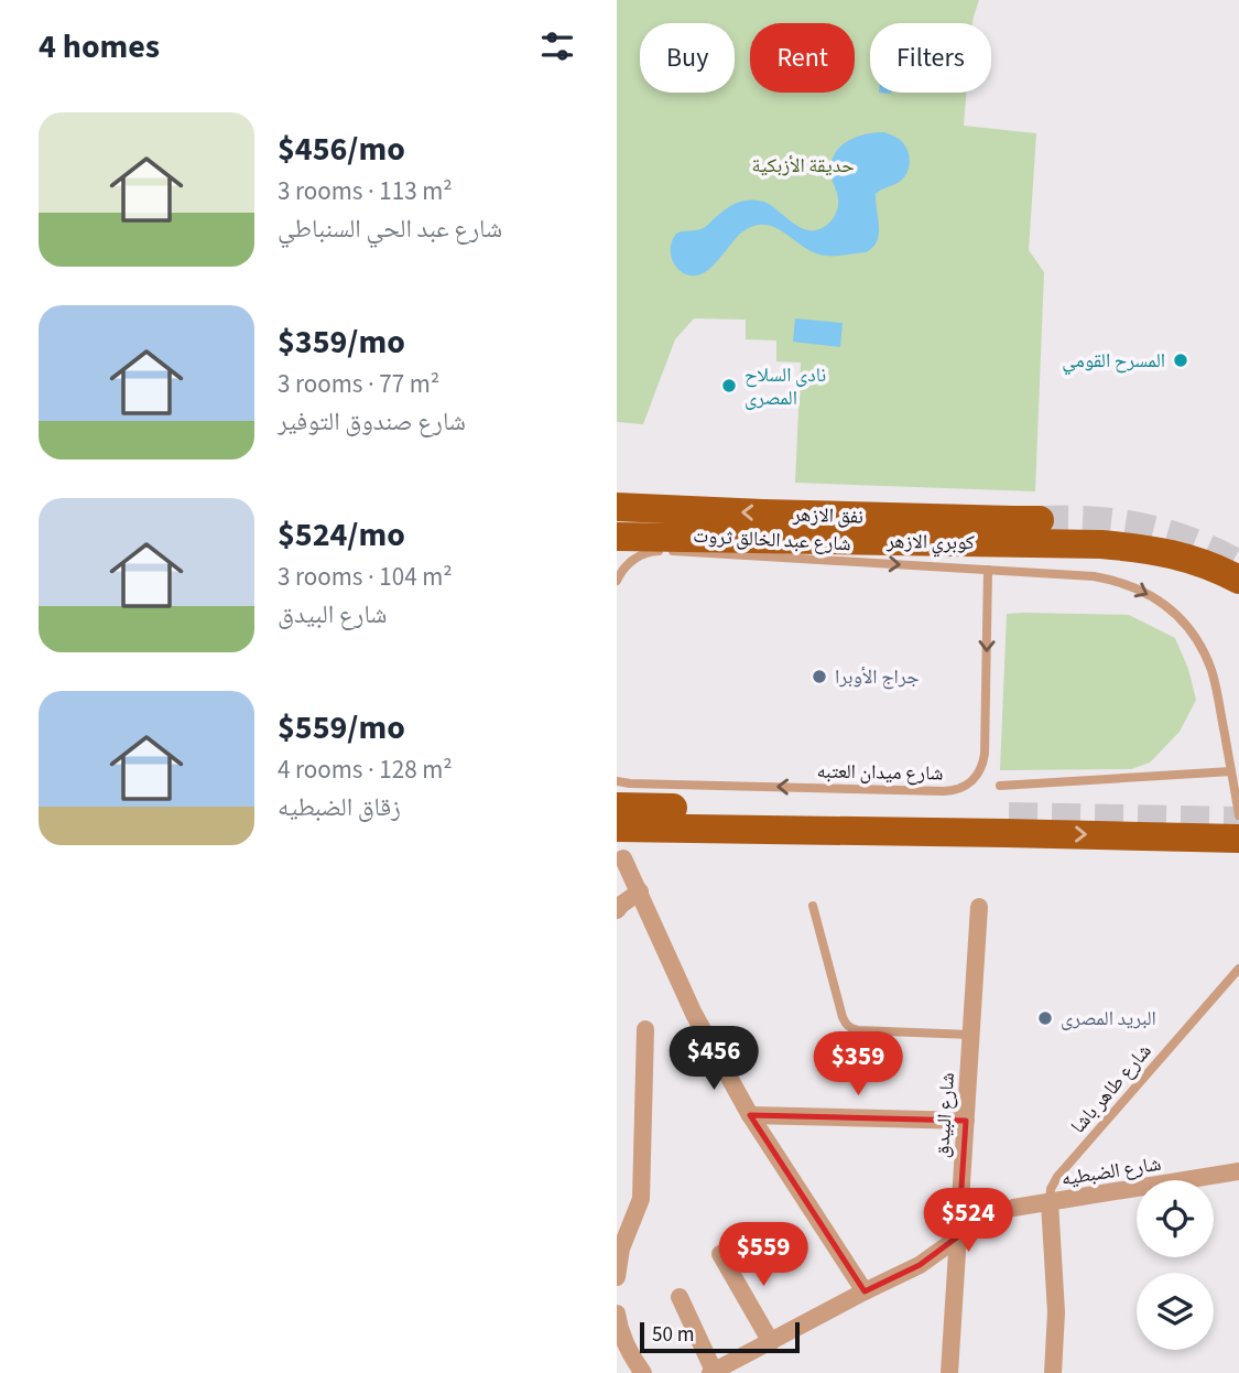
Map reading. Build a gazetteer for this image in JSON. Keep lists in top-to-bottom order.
{
  "streets": {
    "main road": ["نفق الازهر", "كوبري الازهر"],
    "street": ["شارع البيدق", "شارع الضبطيه"],
    "lane": ["شارع عبد الخالق ثروت", "شارع ميدان العتبه", "شارع طاهر باشا"]
  },
  "crossings": [
    ["نفق الازهر", "كوبري الازهر"],
    ["شارع عبد الخالق ثروت", "شارع ميدان العتبه"],
    ["شارع طاهر باشا", "شارع الضبطيه"],
    ["شارع البيدق", "شارع الضبطيه"]
  ],
  "one_way": ["نفق الازهر", "شارع عبد الخالق ثروت"],
  "parks": ["حديقة الأزبكية"],
  "places": [
    "المسرح القومي",
    "نادى السلاح المصرى",
    "جراج الأوبرا",
    "البريد المصرى"
  ],
  "scale_bar": "50 m",
  "page": {
    "heading": "4 homes",
    "chip": ["Buy", "Rent", "Filters"],
    "list": [
      {
        "name": "$456/mo",
        "note": "3 rooms · 113 m² · شارع عبد الحي السنباطي"
      },
      {
        "name": "$359/mo",
        "note": "3 rooms · 77 m² · شارع صندوق التوفير"
      },
      {
        "name": "$524/mo",
        "note": "3 rooms · 104 m² · شارع البيدق"
      },
      {
        "name": "$559/mo",
        "note": "4 rooms · 128 m² · زقاق الضبطيه"
      }
    ],
    "price": [
      "$456",
      "$359",
      "$524",
      "$559"
    ],
    "scale": "50 m"
  }
}
